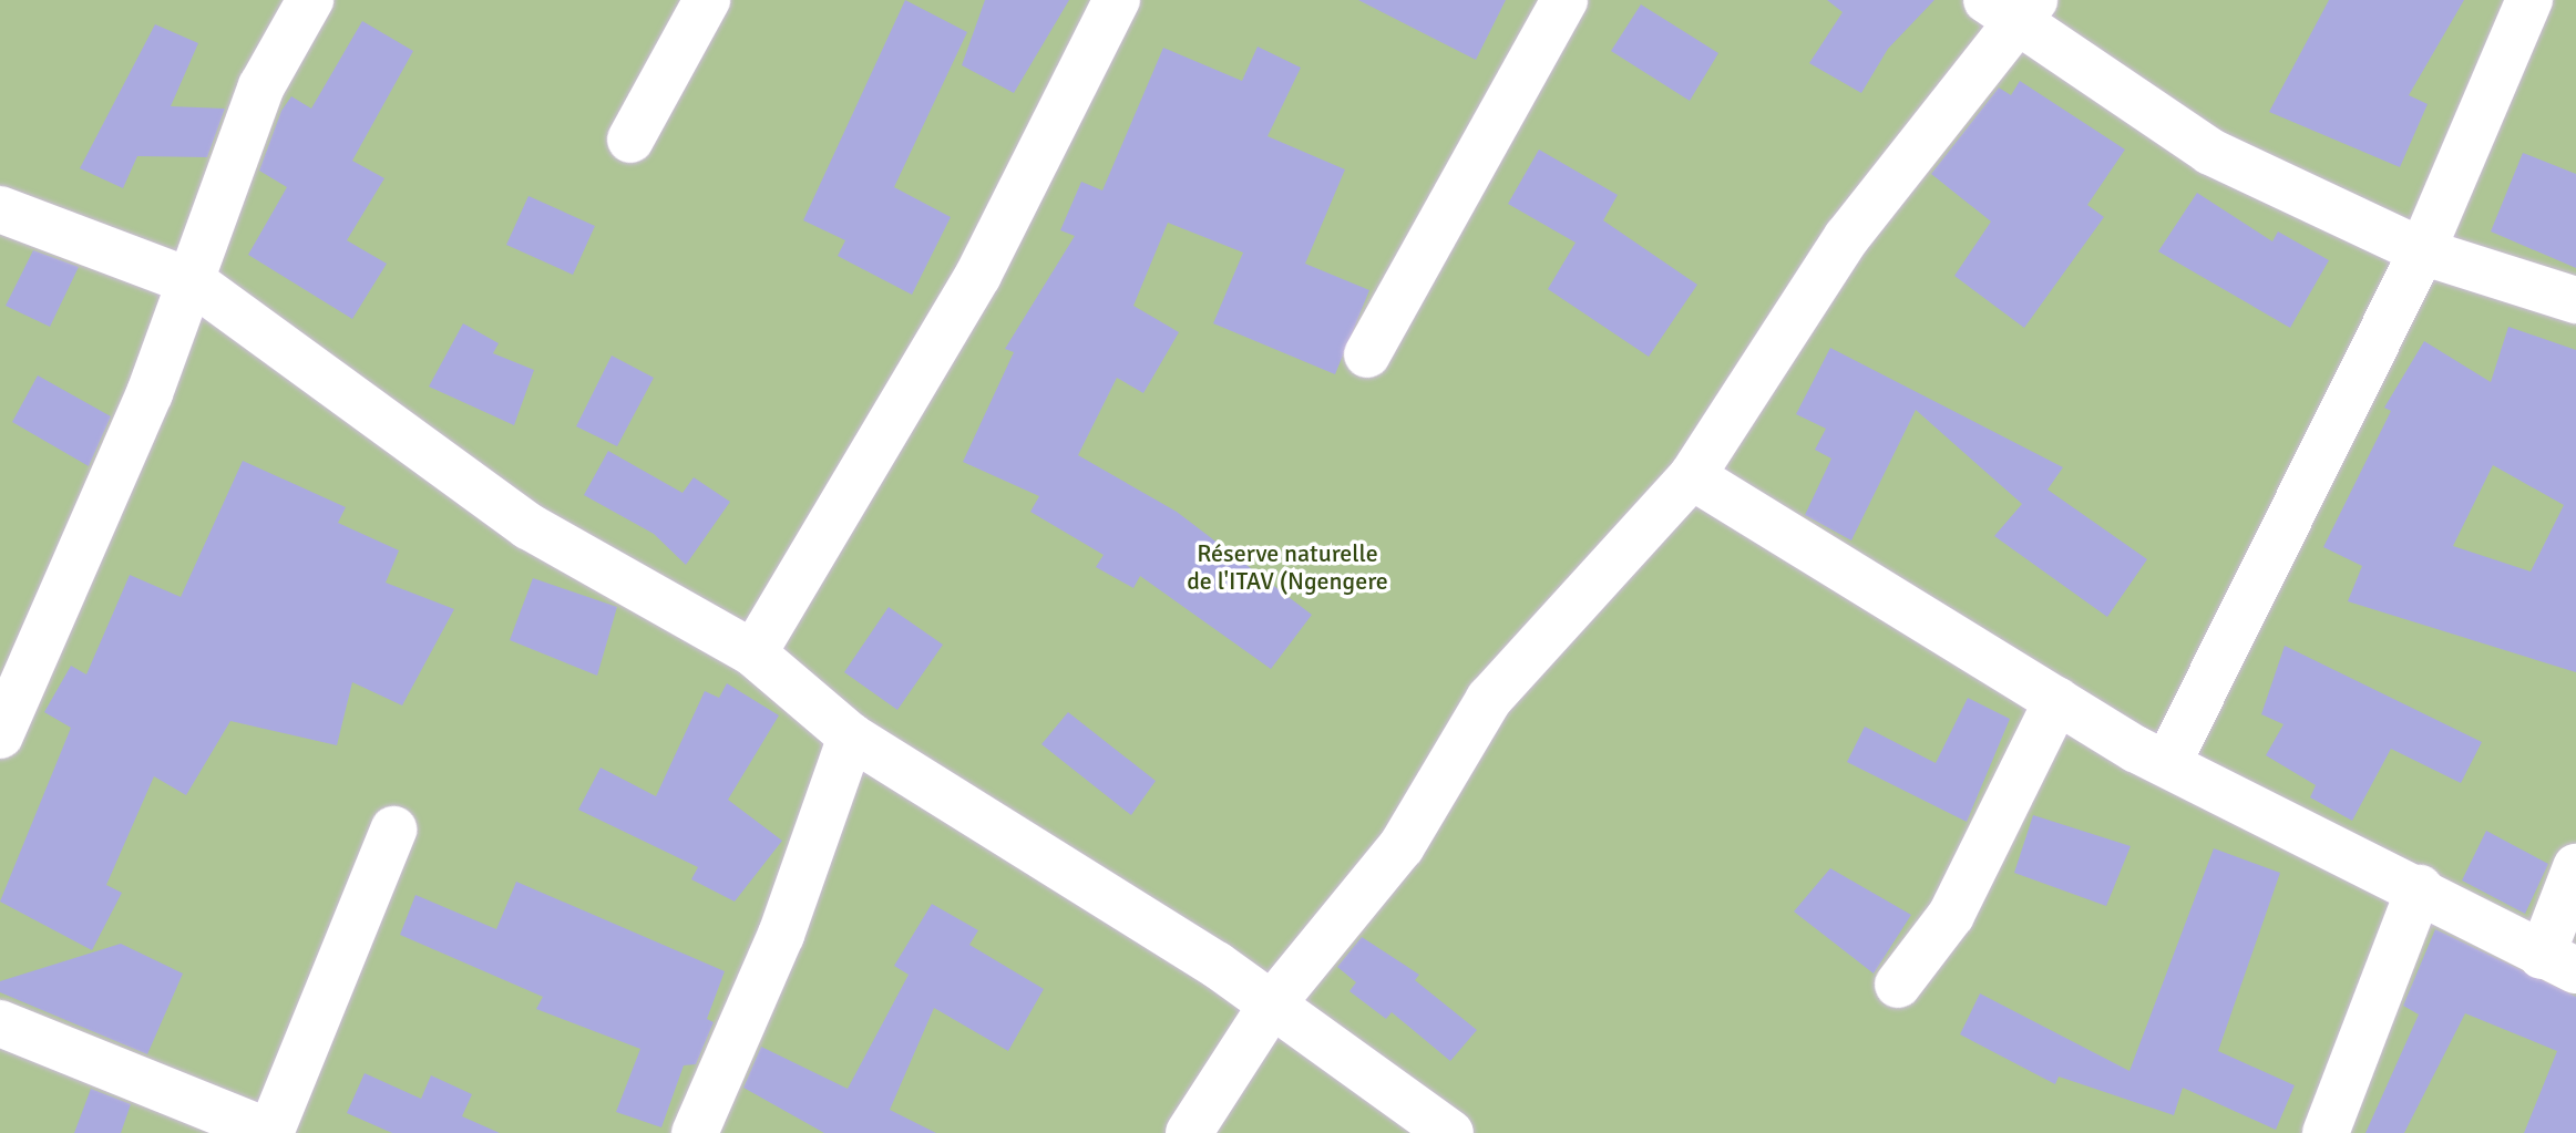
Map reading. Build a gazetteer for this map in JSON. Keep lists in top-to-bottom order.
{
  "parks": ["Réserve naturelle de l'ITAV (Ngengere"]
}
